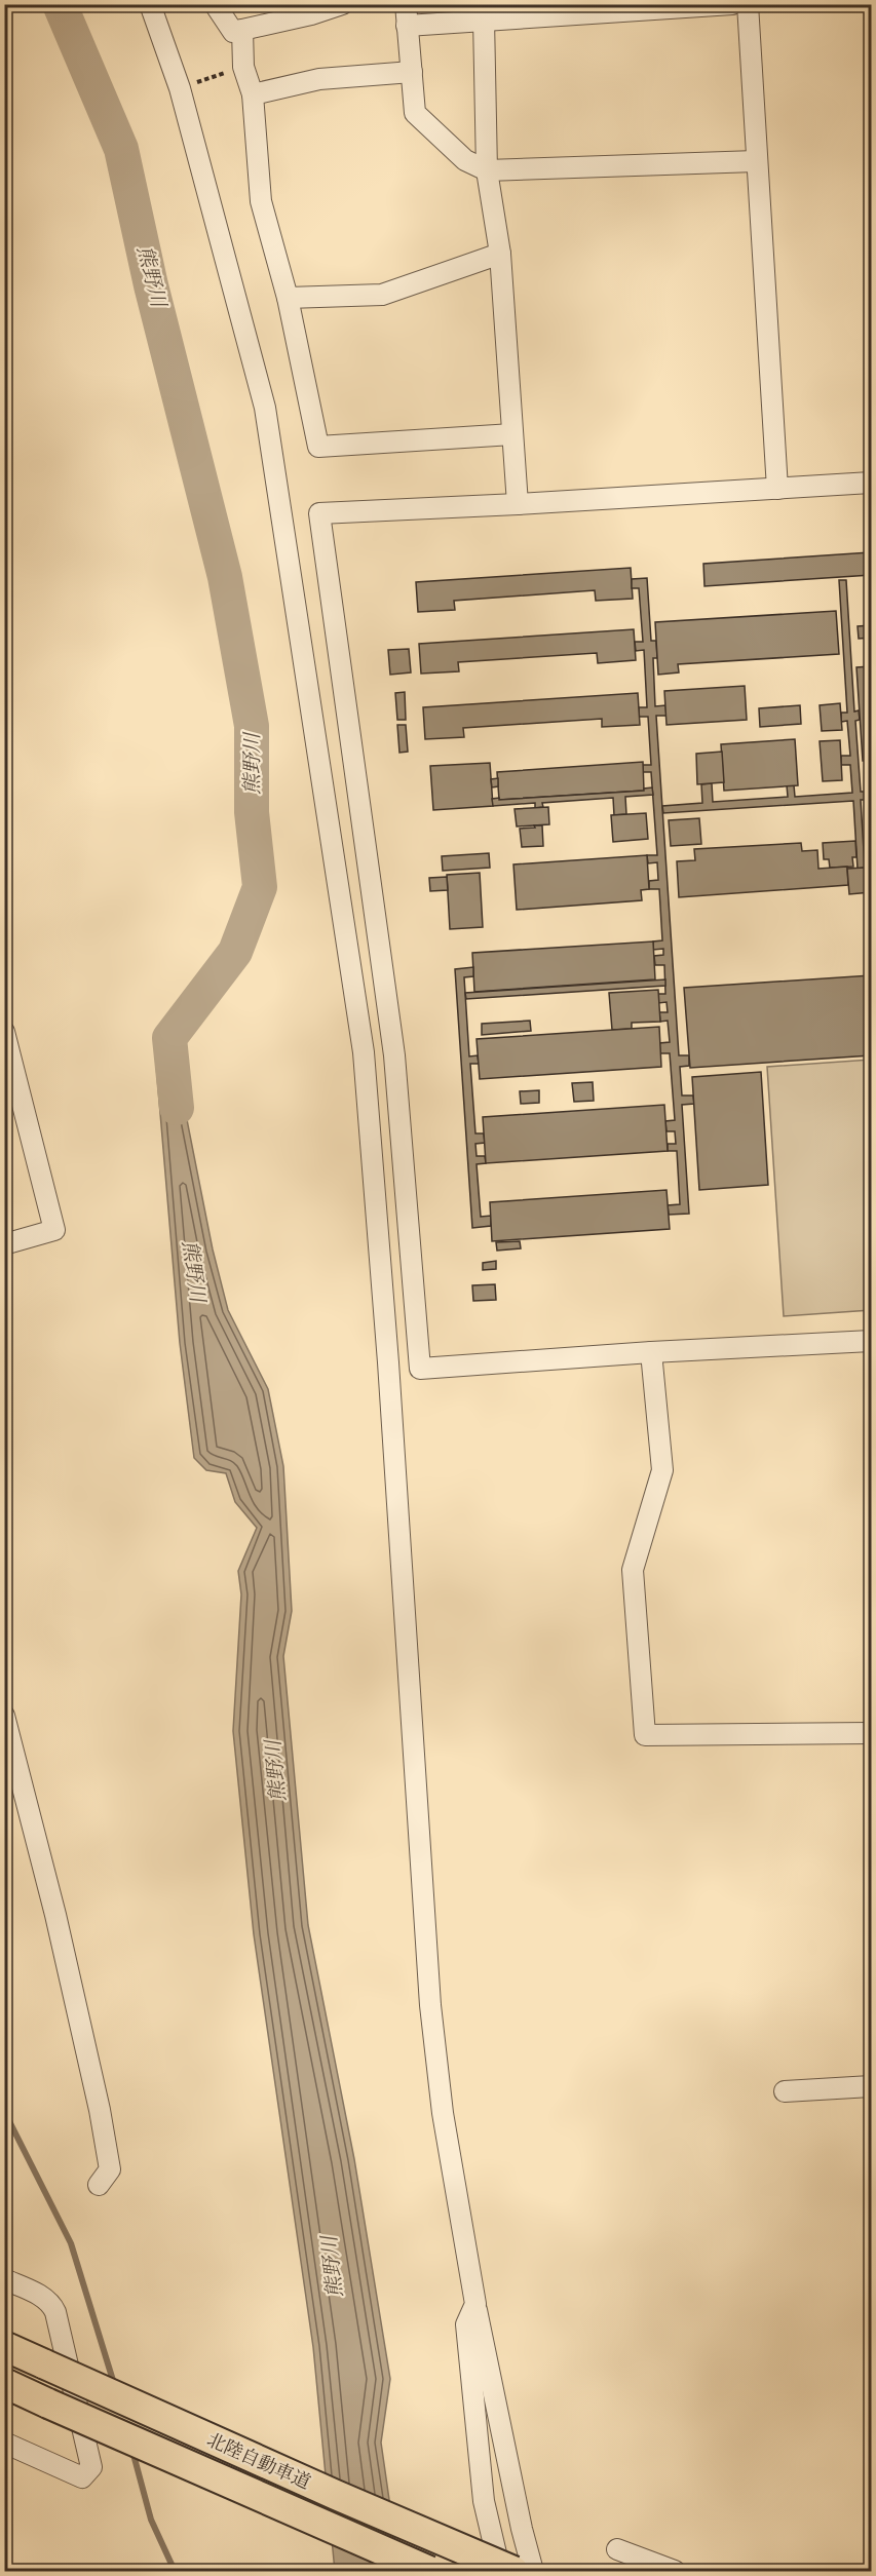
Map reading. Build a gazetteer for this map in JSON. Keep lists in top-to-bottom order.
{
  "streets": {
    "highway": ["北陸自動車道"]
  },
  "water": ["熊野川"]
}
